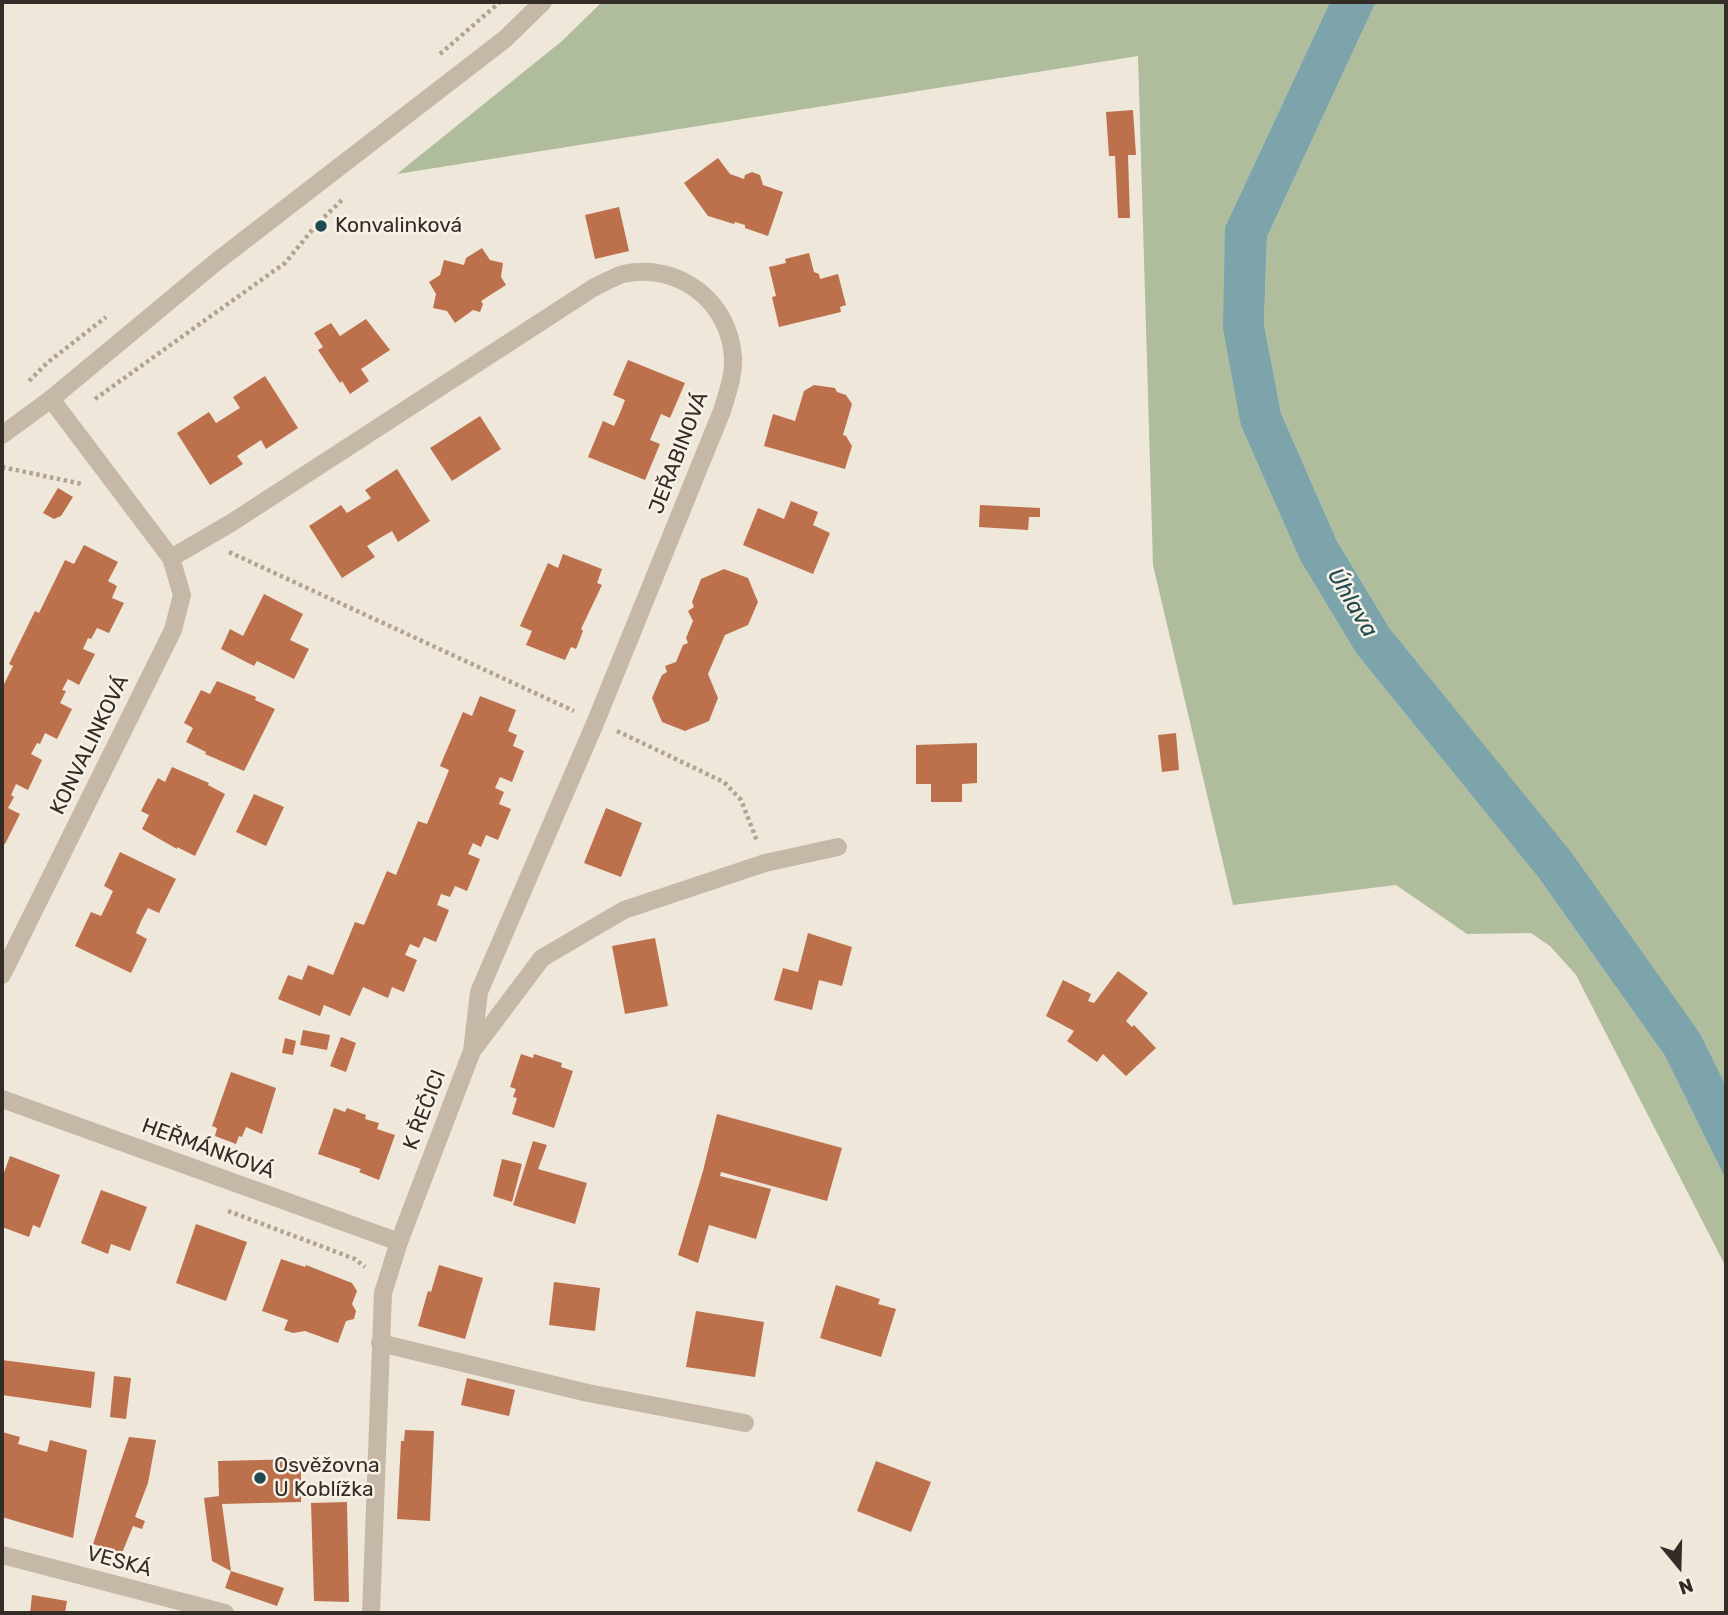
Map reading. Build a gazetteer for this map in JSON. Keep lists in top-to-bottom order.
{
  "streets": {
    "street": [
      "JEŘABINOVÁ",
      "KONVALINKOVÁ",
      "K ŘEČICI",
      "HEŘMÁNKOVÁ",
      "VESKÁ"
    ]
  },
  "crossings": [
    ["JEŘABINOVÁ", "KONVALINKOVÁ"],
    ["JEŘABINOVÁ", "K ŘEČICI"],
    ["K ŘEČICI", "HEŘMÁNKOVÁ"]
  ],
  "water": ["Úhlava"],
  "places": ["Konvalinková", "Osvěžovna U Koblížka"],
  "north": "bottom"
}
